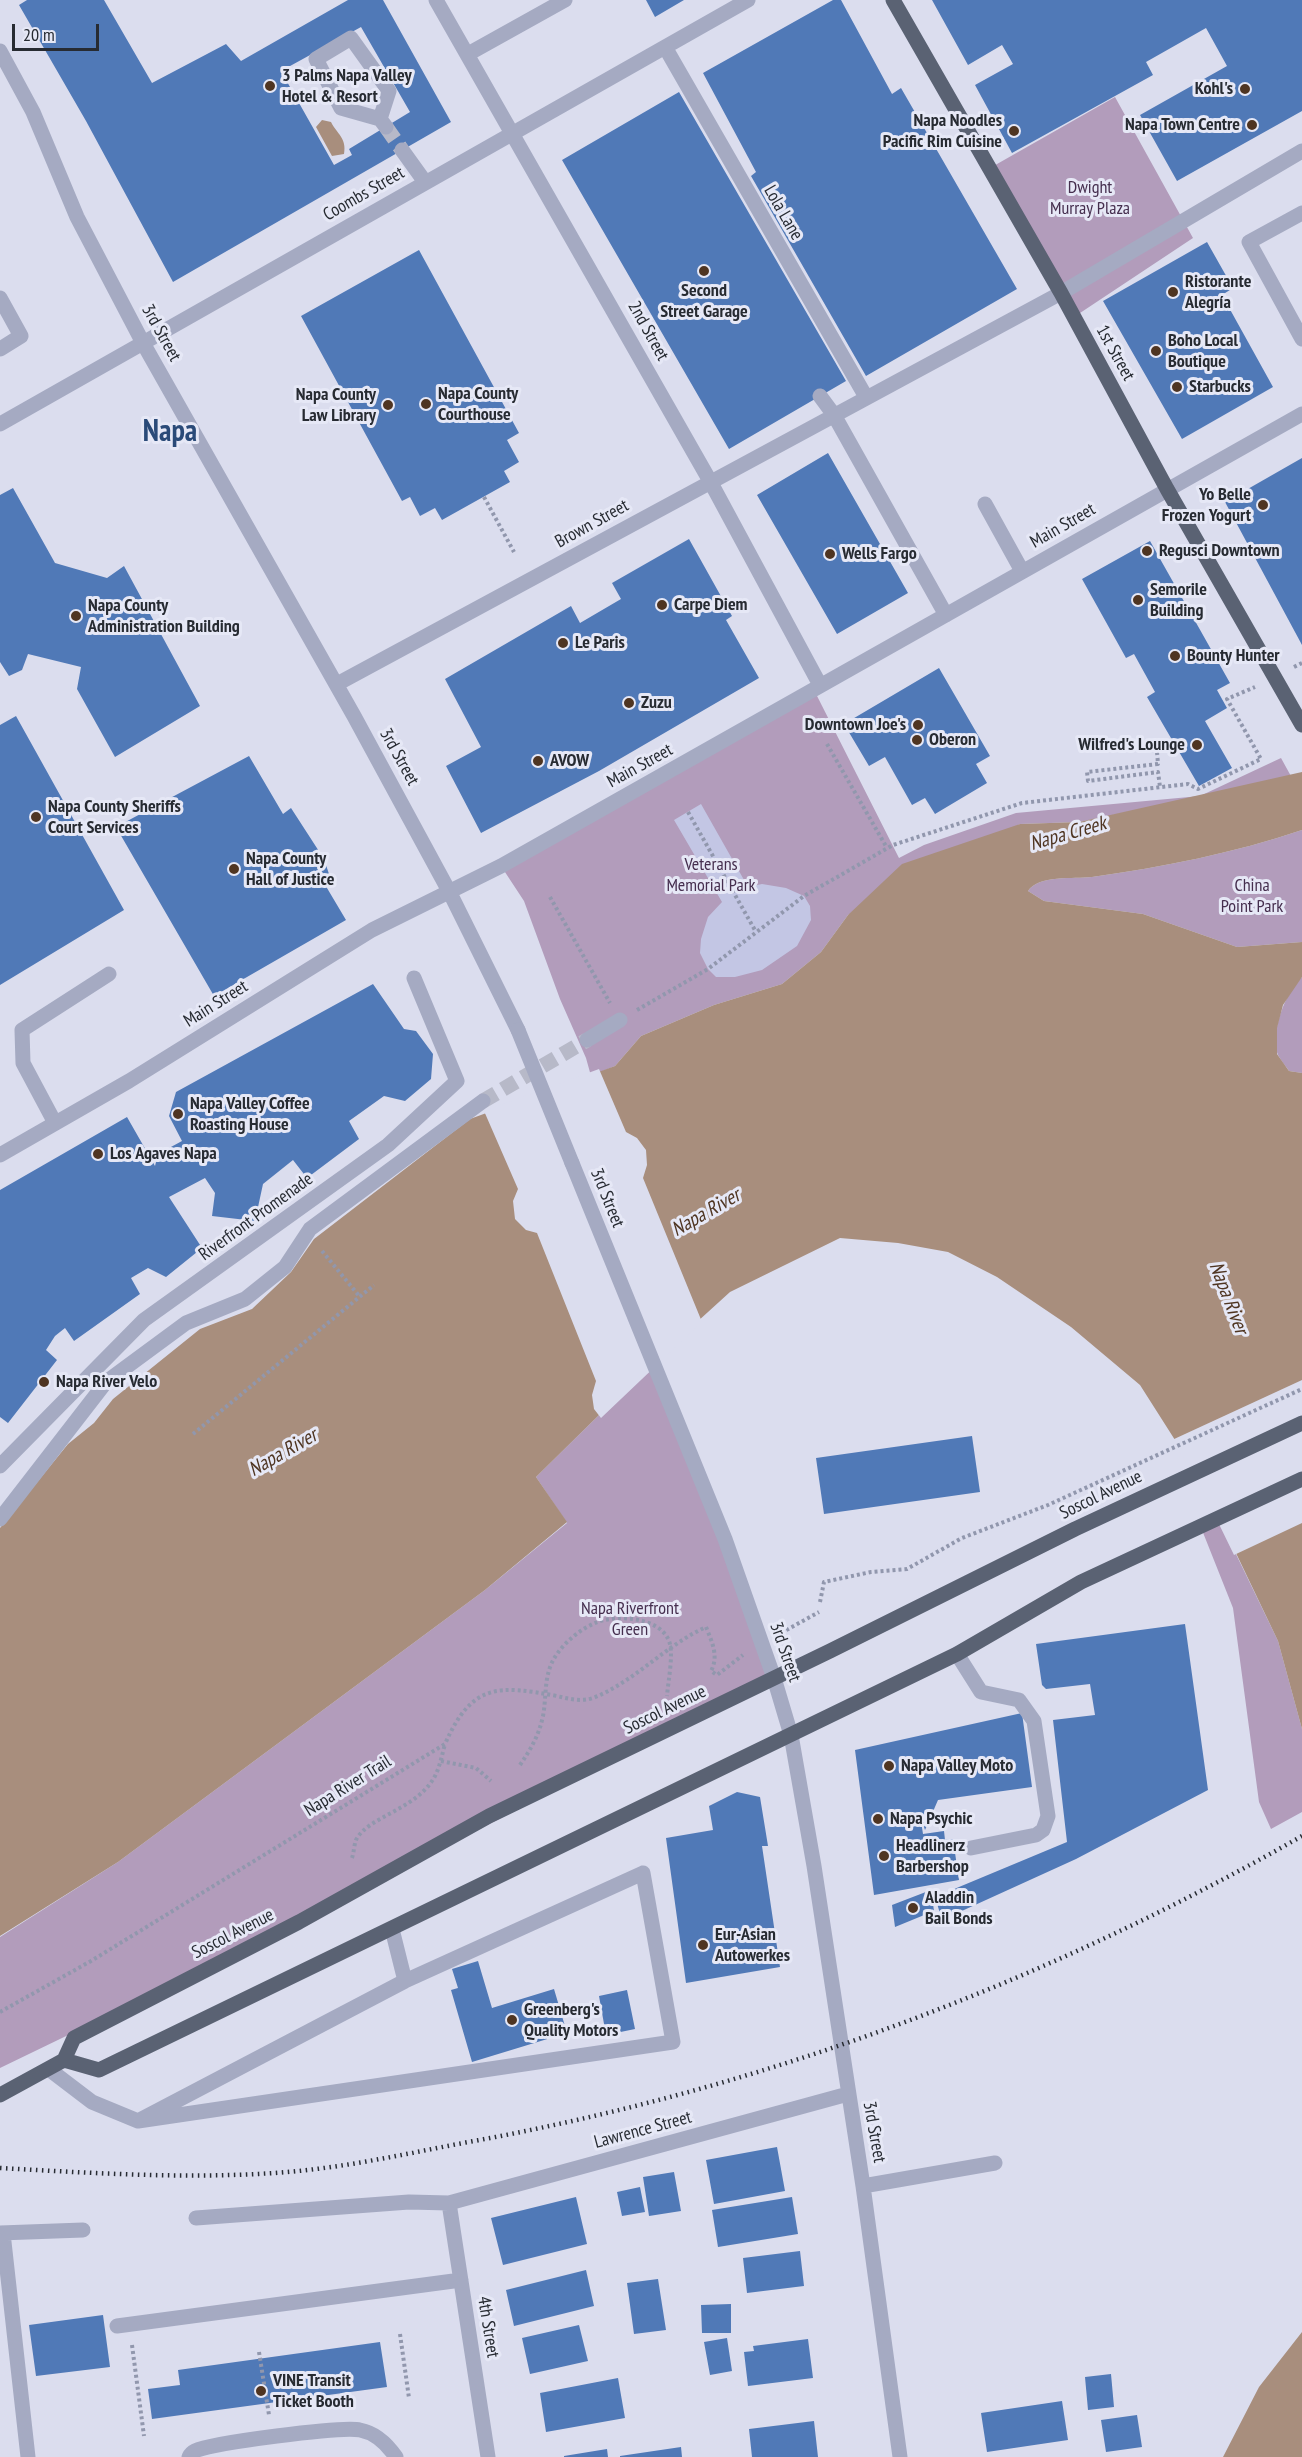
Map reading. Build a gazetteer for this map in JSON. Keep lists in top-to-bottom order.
{
  "streets": {
    "main road": ["1st Street", "Soscol Avenue"],
    "street": [
      "Coombs Street",
      "Lola Lane",
      "2nd Street",
      "3rd Street",
      "Brown Street",
      "Main Street",
      "Riverfront Promenade",
      "Lawrence Street",
      "4th Street"
    ],
    "path": ["Napa River Trail"]
  },
  "crossings": [
    ["Coombs Street", "Lola Lane"],
    ["Coombs Street", "2nd Street"],
    ["Coombs Street", "3rd Street"],
    ["Lola Lane", "Brown Street"],
    ["2nd Street", "Brown Street"],
    ["2nd Street", "Main Street"],
    ["3rd Street", "Brown Street"],
    ["3rd Street", "Main Street"],
    ["3rd Street", "Soscol Avenue"],
    ["3rd Street", "Lawrence Street"],
    ["1st Street", "Brown Street"],
    ["1st Street", "Main Street"],
    ["Lawrence Street", "4th Street"]
  ],
  "districts": ["Napa"],
  "water": ["Napa Creek", "Napa River"],
  "parks": [
    "Dwight Murray Plaza",
    "Veterans Memorial Park",
    "China Point Park",
    "Napa Riverfront Green"
  ],
  "places": [
    "3 Palms Napa Valley Hotel & Resort",
    "Kohl's",
    "Napa Town Centre",
    "Napa Noodles Pacific Rim Cuisine",
    "Second Street Garage",
    "Ristorante Alegría",
    "Boho Local Boutique",
    "Starbucks",
    "Napa County Courthouse",
    "Napa County Law Library",
    "Yo Belle Frozen Yogurt",
    "Regusci Downtown",
    "Wells Fargo",
    "Semorile Building",
    "Carpe Diem",
    "Napa County Administration Building",
    "Le Paris",
    "Bounty Hunter",
    "Zuzu",
    "Downtown Joe's",
    "Oberon",
    "Wilfred's Lounge",
    "AVOW",
    "Napa County Sheriffs Court Services",
    "Napa County Hall of Justice",
    "Napa Valley Coffee Roasting House",
    "Los Agaves Napa",
    "Napa River Velo",
    "Napa Valley Moto",
    "Napa Psychic",
    "Headlinerz Barbershop",
    "Aladdin Bail Bonds",
    "Eur-Asian Autowerkes",
    "Greenberg's Quality Motors",
    "VINE Transit Ticket Booth"
  ],
  "scale_bar": "20 m"
}
